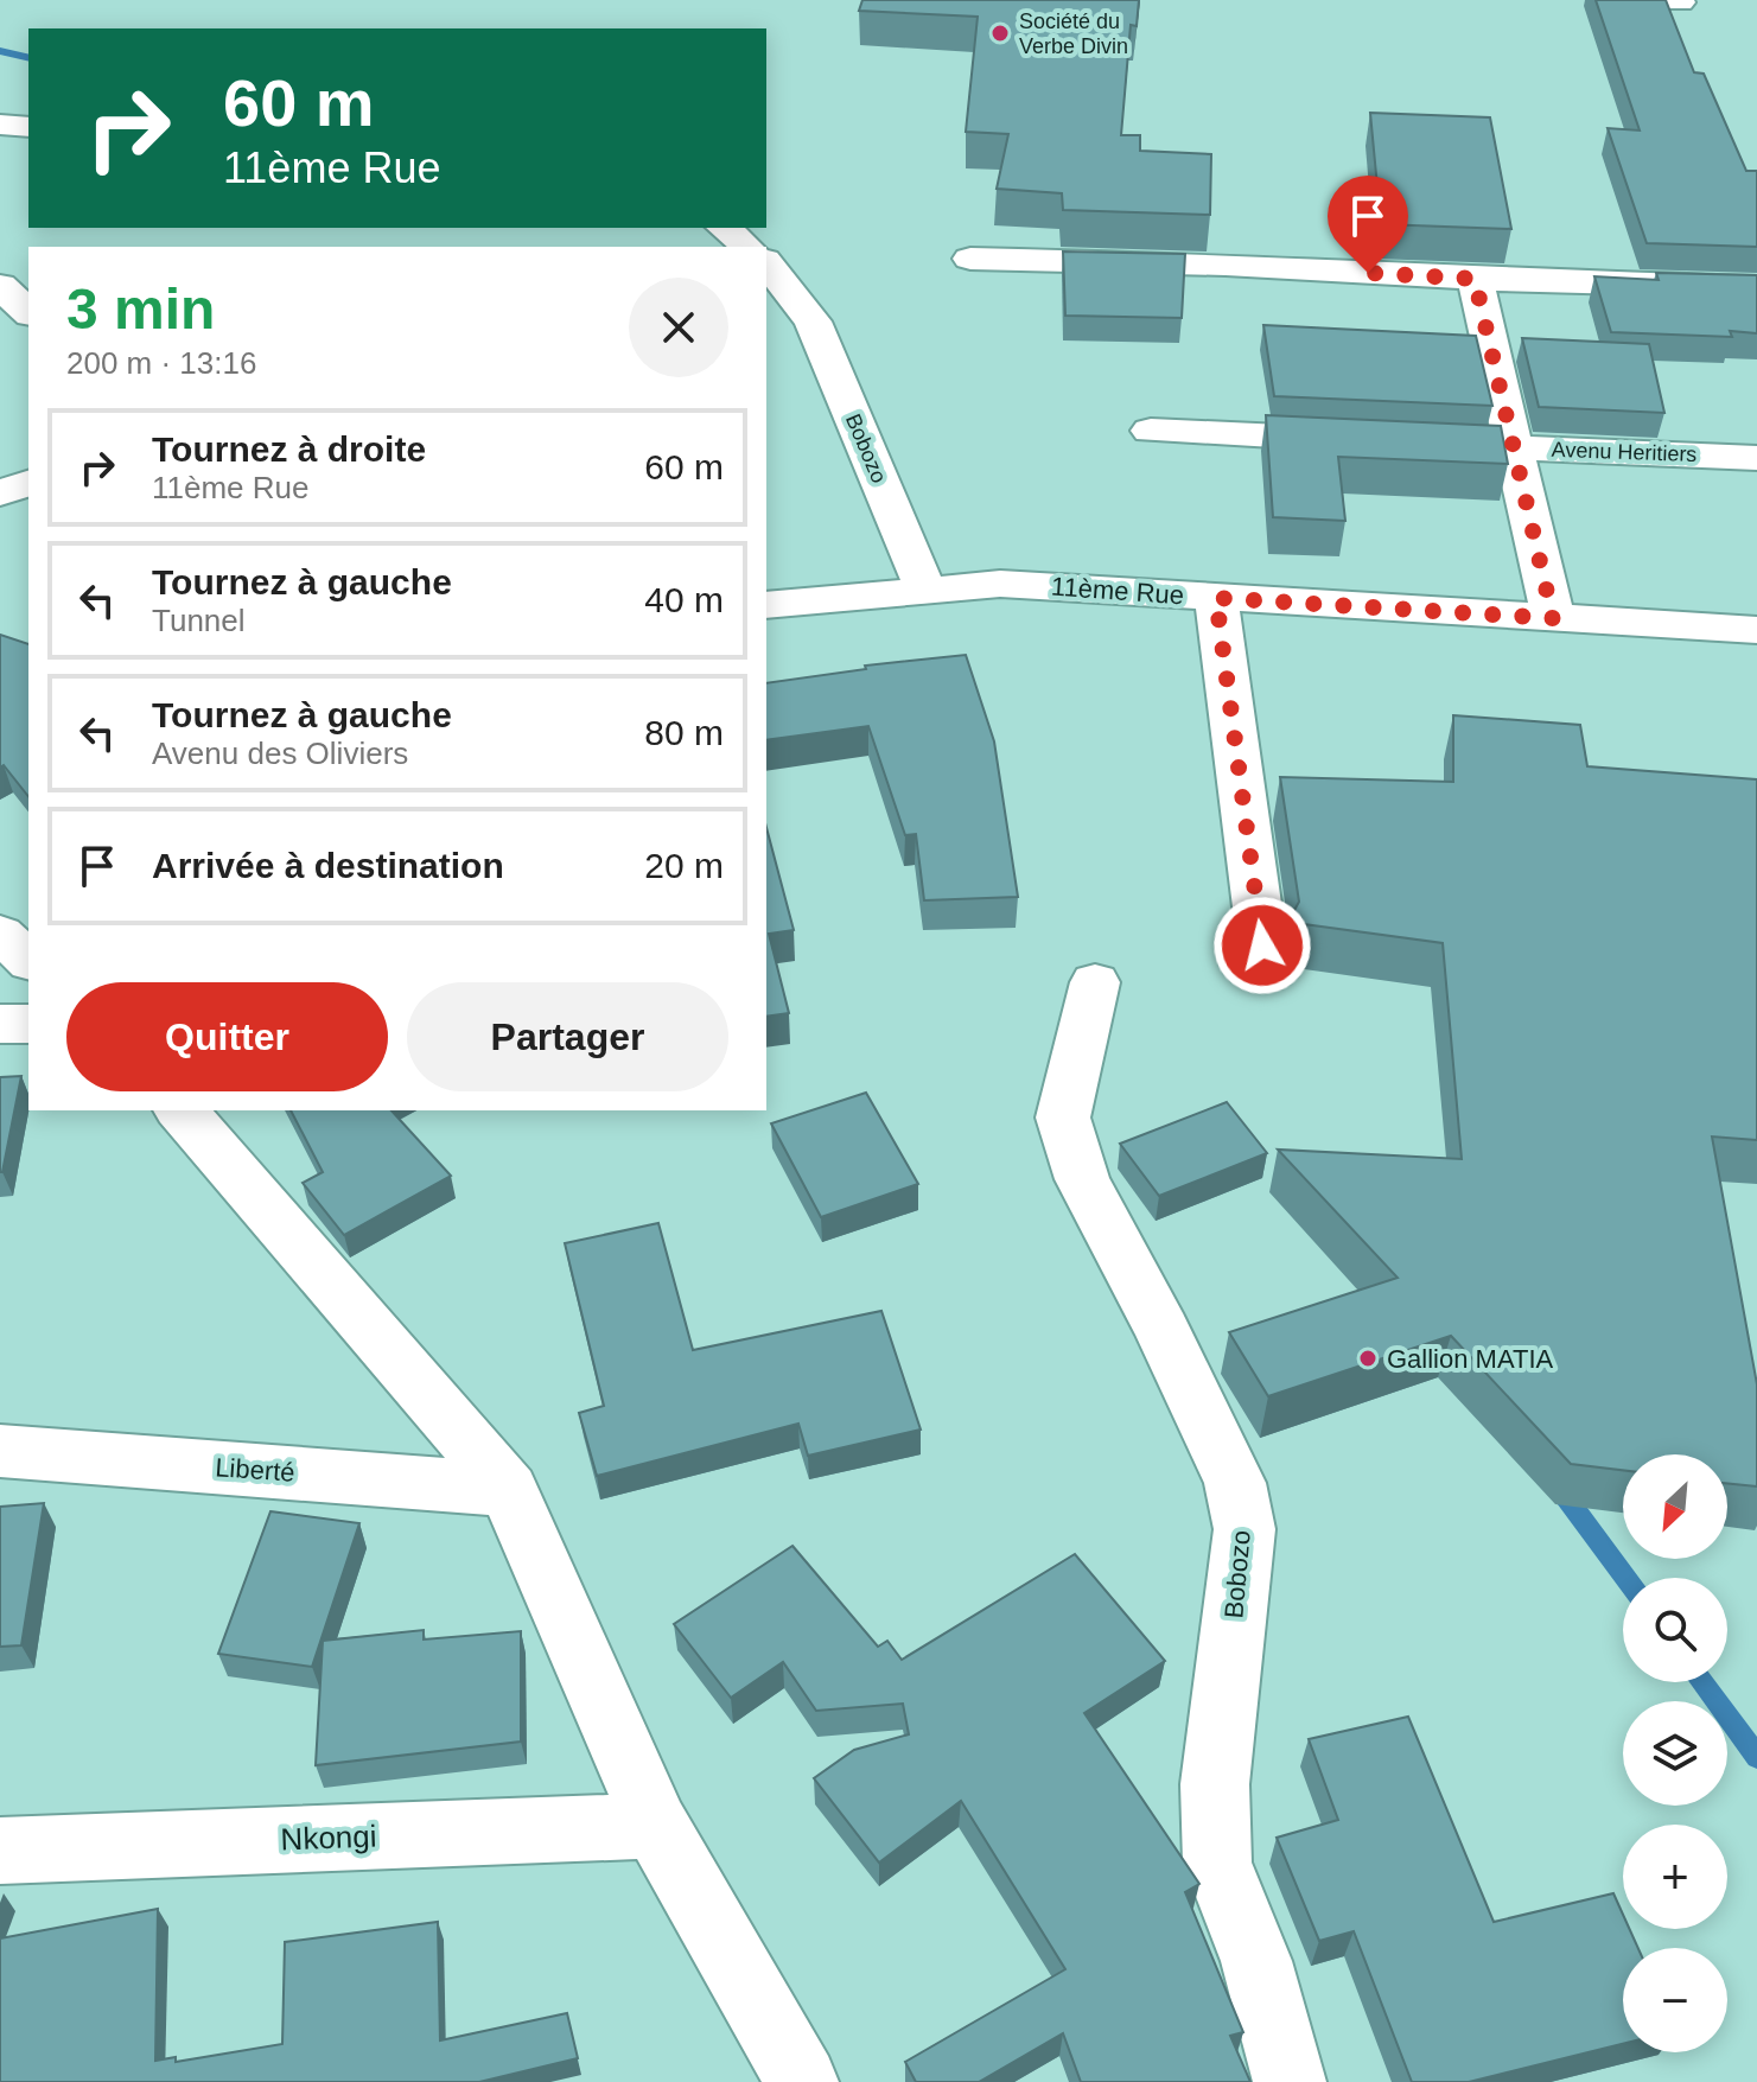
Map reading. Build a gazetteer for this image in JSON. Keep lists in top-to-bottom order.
{
  "streets": {
    "street": [
      "Bobozo",
      "Avenu Heritiers",
      "11ème Rue",
      "Liberté",
      "Nkongi"
    ]
  },
  "crossings": [
    ["Bobozo", "11ème Rue"]
  ],
  "places": ["Société du Verbe Divin", "Gallion MATIA"],
  "north": "bottom left",
  "page": {
    "turn": ["60 m", "11ème Rue"],
    "heading": ["3 min", "200 m · 13:16"],
    "list": [
      {
        "name": "Tournez à droite",
        "note": "11ème Rue",
        "value": "60 m"
      },
      {
        "name": "Tournez à gauche",
        "note": "Tunnel",
        "value": "40 m"
      },
      {
        "name": "Tournez à gauche",
        "note": "Avenu des Oliviers",
        "value": "80 m"
      },
      {
        "name": "Arrivée à destination",
        "value": "20 m"
      }
    ],
    "buttons": ["Quitter", "Partager"],
    "map_buttons": ["+", "−"]
  }
}
